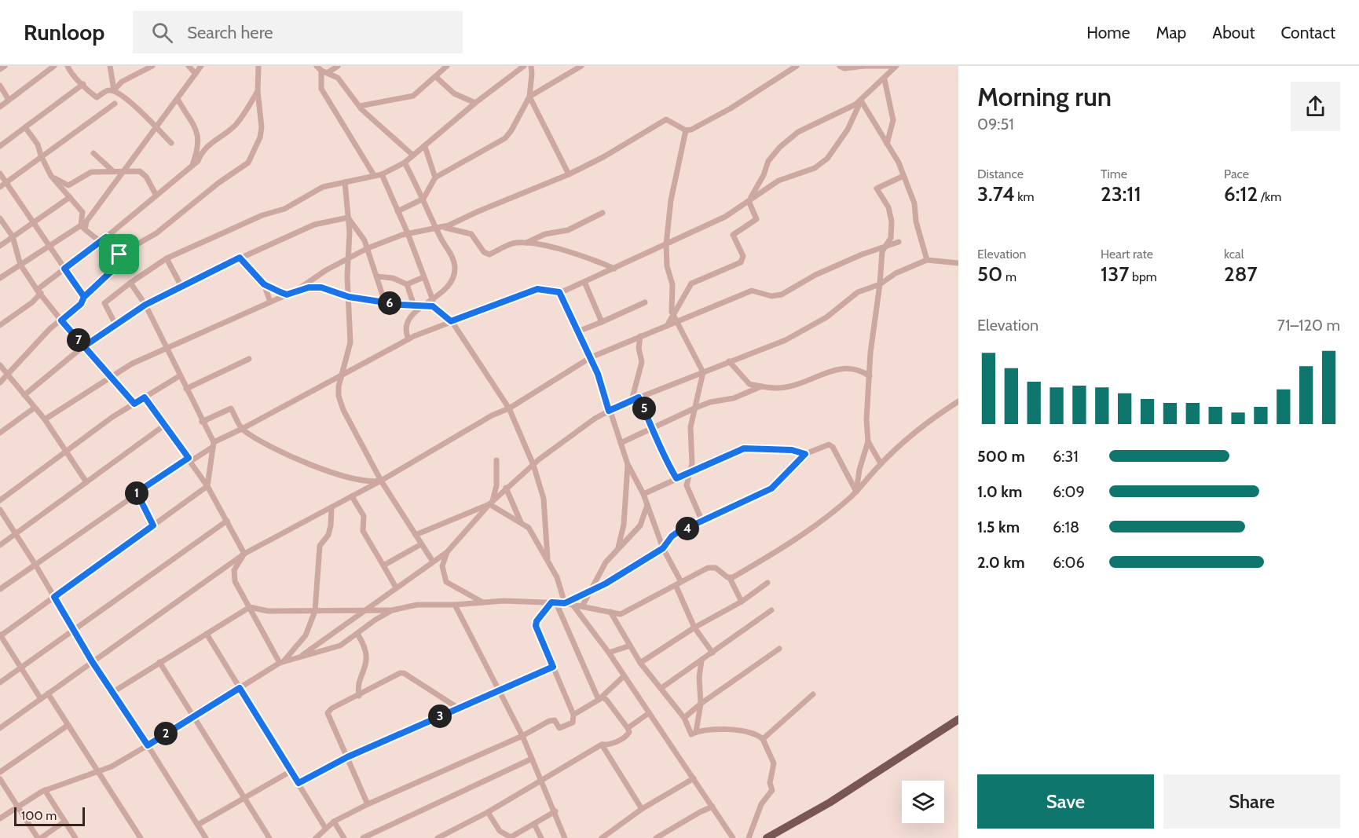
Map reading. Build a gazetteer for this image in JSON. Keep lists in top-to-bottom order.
{
  "scale_bar": "100 m",
  "page": {
    "header": "Runloop",
    "search": "Search here",
    "nav": [
      "Home",
      "Map",
      "About",
      "Contact"
    ],
    "heading": ["Morning run", "09:51"],
    "stats": [
      ["Distance", "3.74 km"],
      ["Time", "23:11"],
      ["Pace", "6:12 /km"],
      ["Elevation", "50 m"],
      ["Heart rate", "137 bpm"],
      ["kcal", "287"]
    ],
    "pins": [
      "6",
      "7",
      "5",
      "1",
      "4",
      "3",
      "2"
    ],
    "chart": ["Elevation", "71–120 m"],
    "list": [
      {
        "name": "500 m",
        "note": "6:31"
      },
      {
        "name": "1.0 km",
        "note": "6:09"
      },
      {
        "name": "1.5 km",
        "note": "6:18"
      },
      {
        "name": "2.0 km",
        "note": "6:06"
      }
    ],
    "buttons": ["Save", "Share"],
    "scale": "100 m"
  }
}
